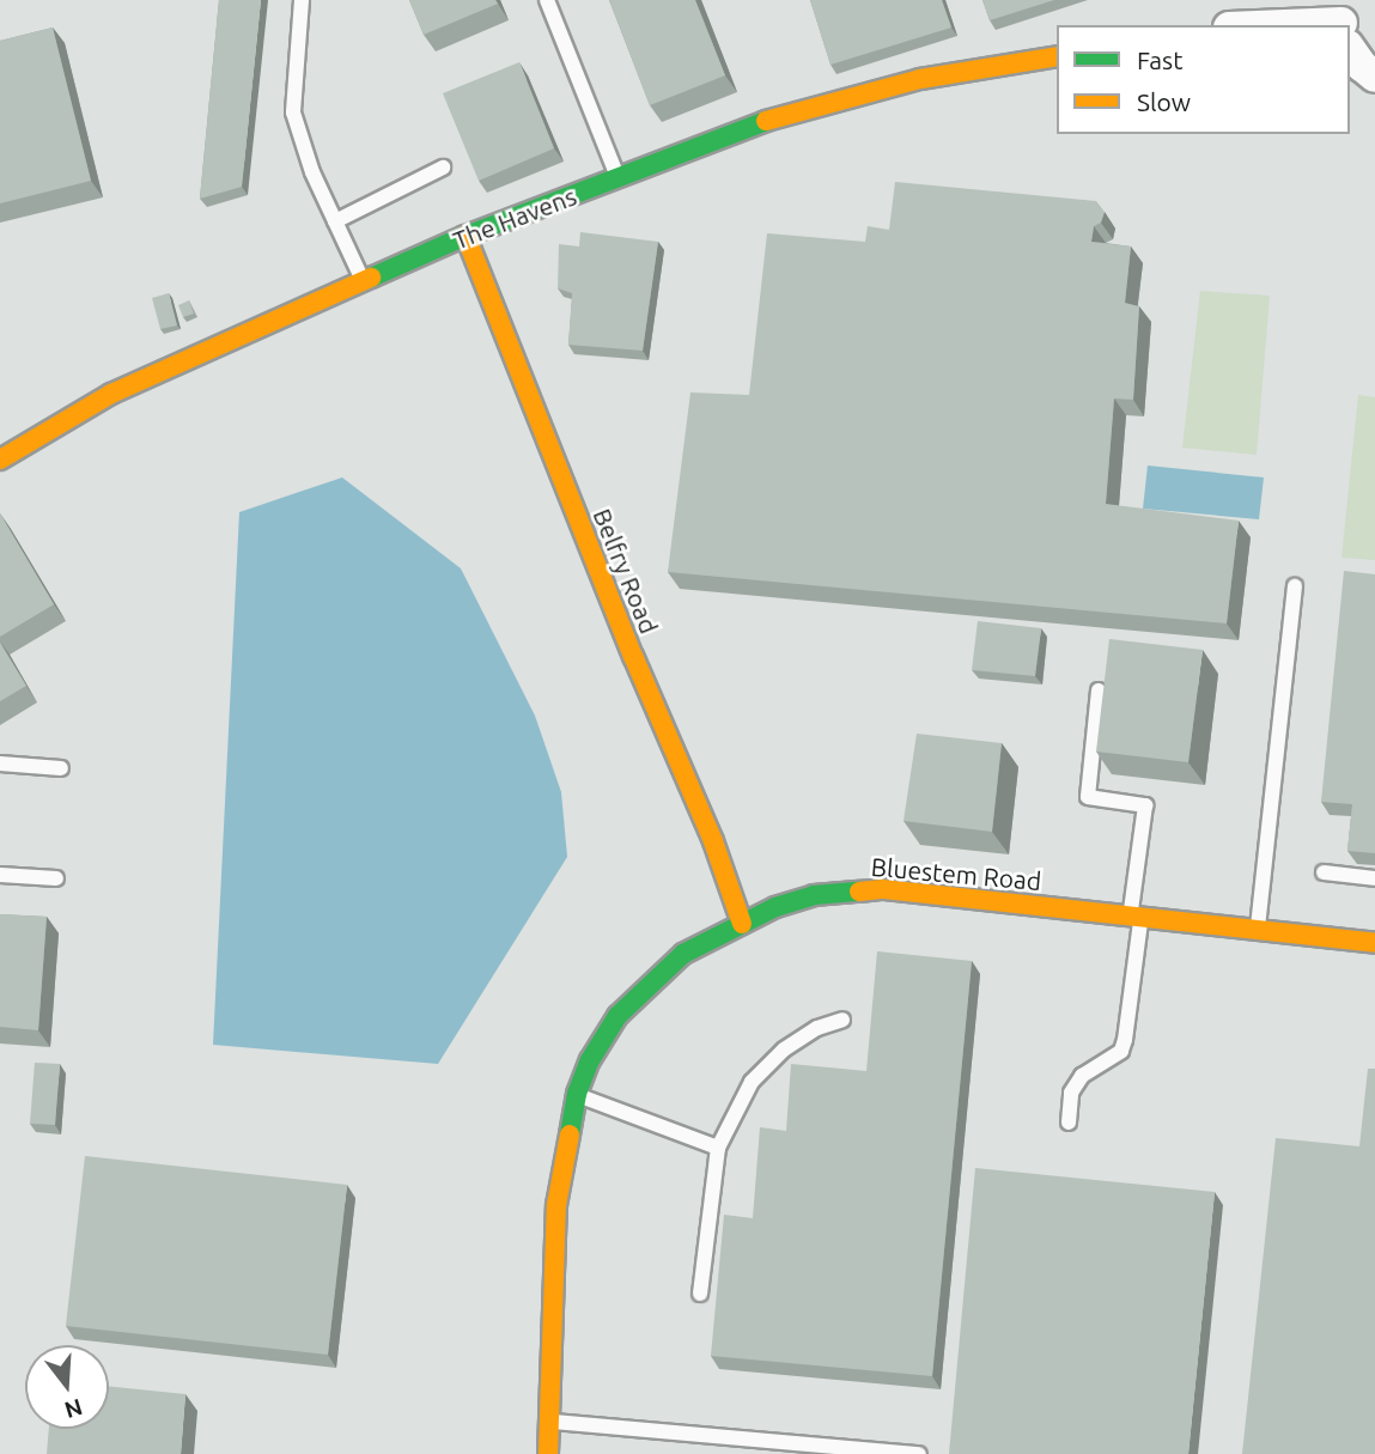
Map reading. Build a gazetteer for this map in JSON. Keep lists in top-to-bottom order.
{
  "streets": {
    "street": ["The Havens", "Belfry Road", "Bluestem Road"]
  },
  "crossings": [
    ["The Havens", "Belfry Road"],
    ["Belfry Road", "Bluestem Road"]
  ],
  "legend": ["Fast", "Slow"],
  "north": "bottom"
}
